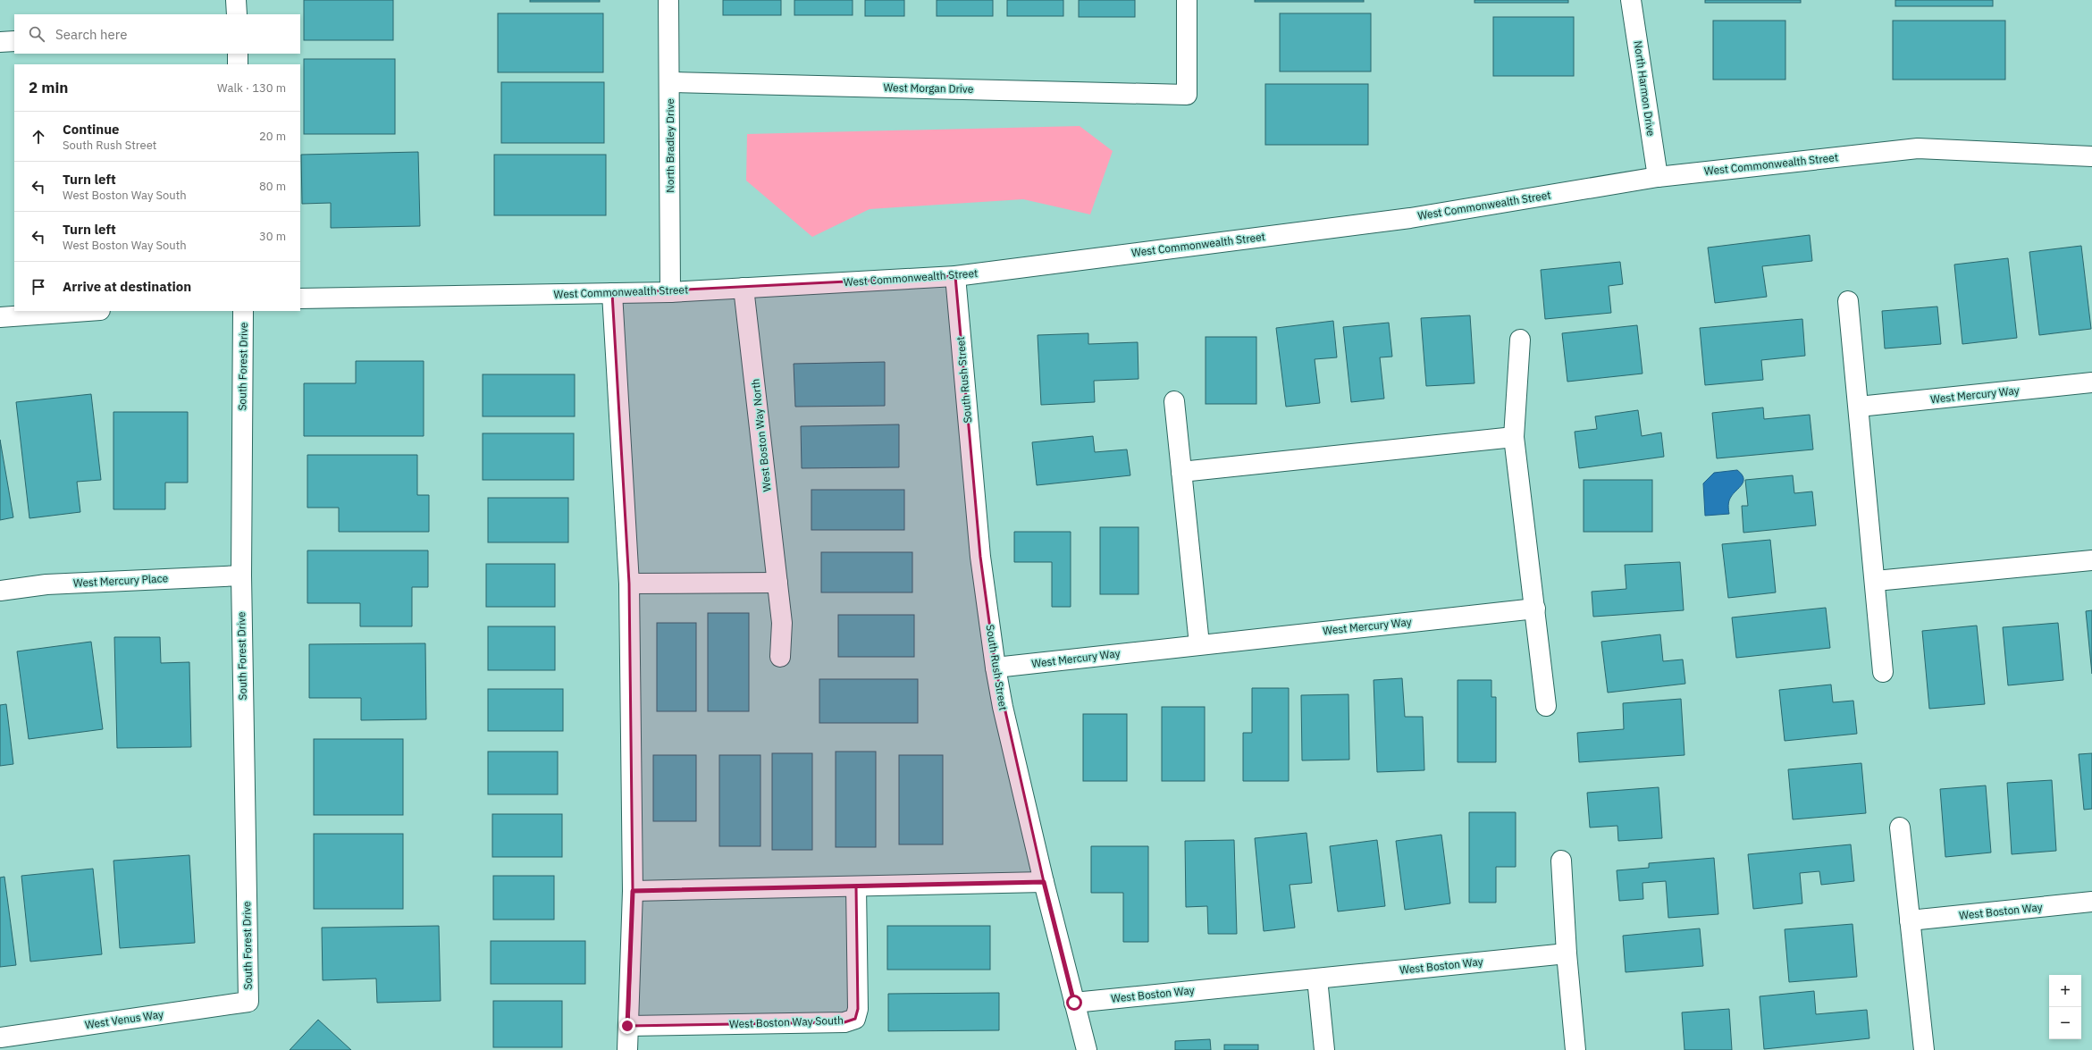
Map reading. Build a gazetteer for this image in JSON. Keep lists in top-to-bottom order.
{
  "streets": {
    "street": [
      "West Morgan Drive",
      "North Harmon Drive",
      "North Bradley Drive",
      "West Commonwealth Street",
      "South Forest Drive",
      "South Rush Street",
      "West Mercury Way",
      "West Boston Way North",
      "West Mercury Place",
      "West Boston Way",
      "West Venus Way",
      "West Boston Way South"
    ]
  },
  "crossings": [
    ["West Morgan Drive", "North Bradley Drive"],
    ["North Harmon Drive", "West Commonwealth Street"],
    ["North Bradley Drive", "West Commonwealth Street"],
    ["West Commonwealth Street", "South Rush Street"],
    ["West Commonwealth Street", "West Boston Way North"],
    ["South Forest Drive", "West Mercury Place"],
    ["South Forest Drive", "West Venus Way"],
    ["South Rush Street", "West Mercury Way"],
    ["South Rush Street", "West Boston Way"]
  ],
  "page": {
    "search": "Search here",
    "heading": ["2 min", "Walk · 130 m"],
    "list": [
      ["Continue", "South Rush Street", "20 m"],
      ["Turn left", "West Boston Way South", "80 m"],
      ["Turn left", "West Boston Way South", "30 m"],
      "Arrive at destination"
    ],
    "map_buttons": ["+", "−"]
  }
}
